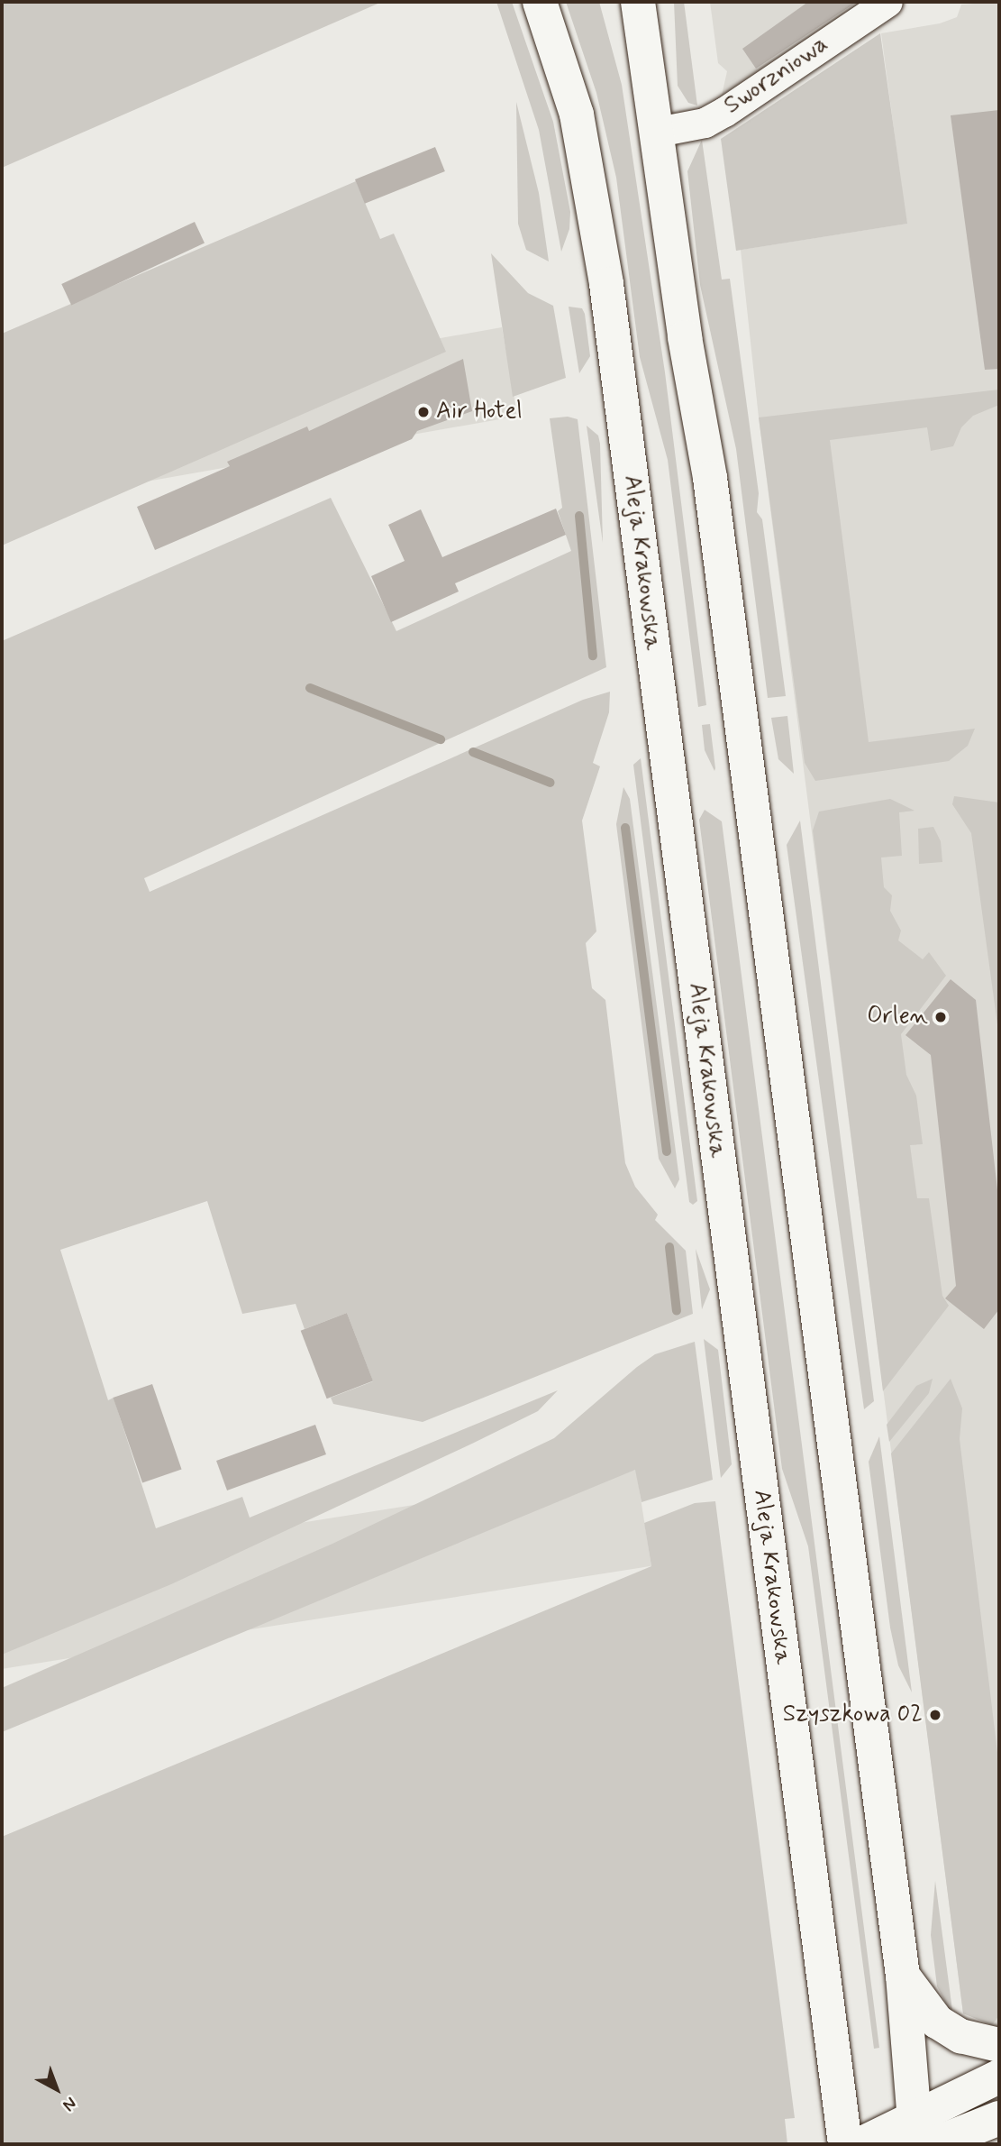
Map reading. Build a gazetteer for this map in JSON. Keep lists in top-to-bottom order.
{
  "streets": {
    "main road": ["Aleja Krakowska"],
    "street": ["Sworzniowa"]
  },
  "places": ["Air Hotel", "Orlen", "Szyszkowa 02"],
  "north": "bottom right"
}
